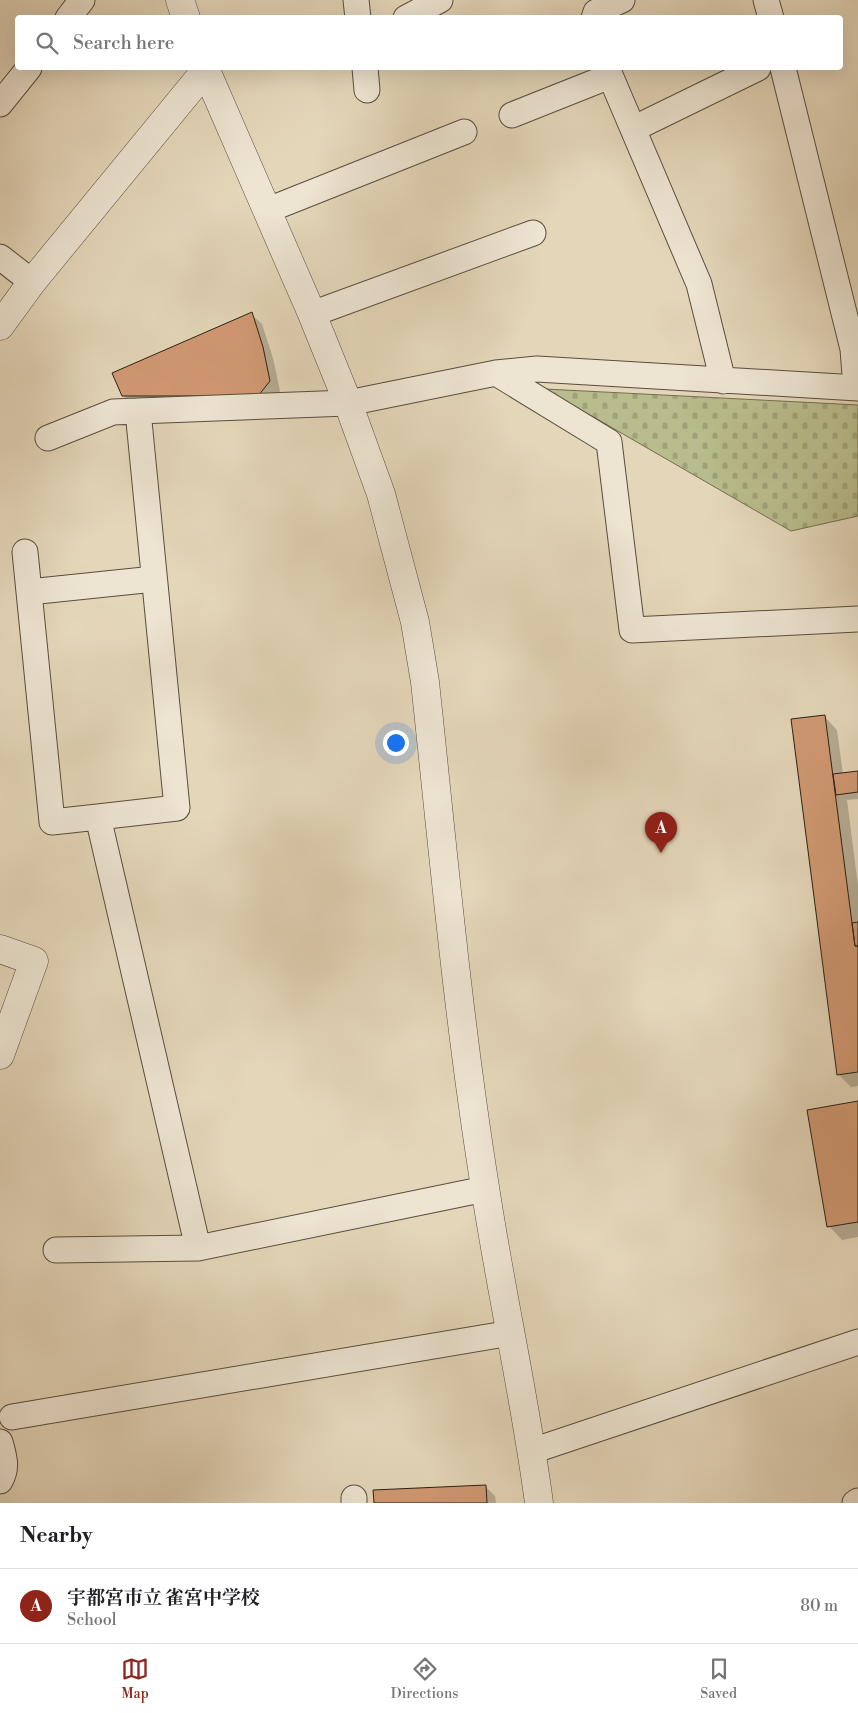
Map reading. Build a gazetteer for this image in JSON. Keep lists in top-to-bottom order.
{
  "page": {
    "search": "Search here",
    "pins": "A",
    "heading": "Nearby",
    "list": [
      {
        "mark": "A",
        "name": "宇都宮市立 雀宮中学校",
        "note": "School",
        "value": "80 m"
      }
    ],
    "nav": ["Map", "Directions", "Saved"]
  }
}
